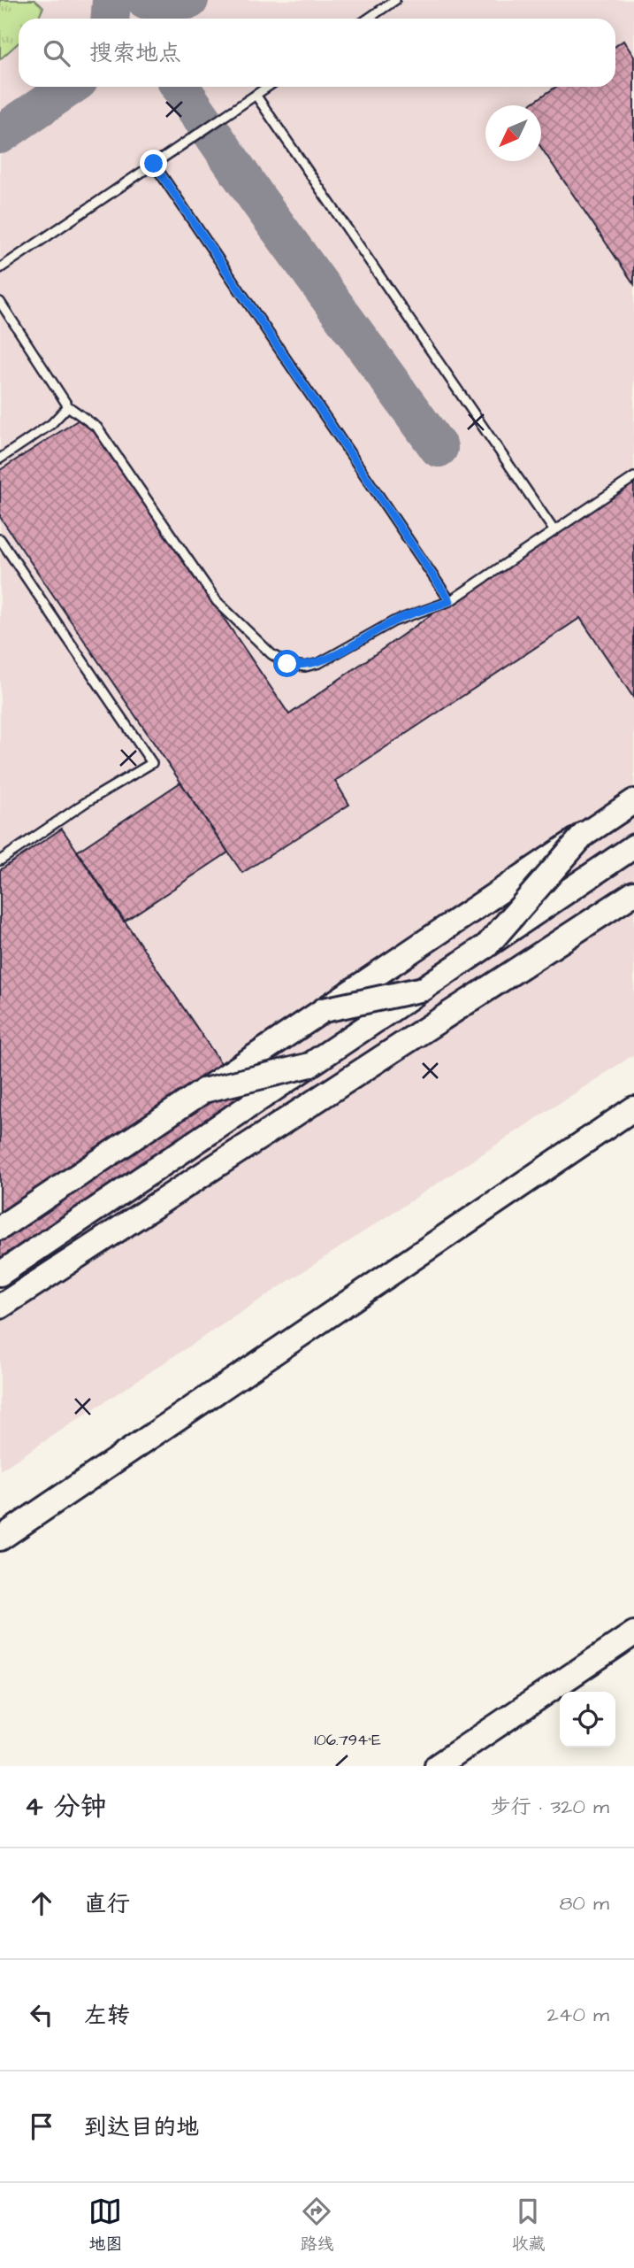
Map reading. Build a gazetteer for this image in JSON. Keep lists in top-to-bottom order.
{
  "north": "bottom left",
  "page": {
    "search": "搜索地点",
    "heading": ["4 分钟", "步行 · 320 m"],
    "list": [
      ["直行", "80 m"],
      ["左转", "240 m"],
      "到达目的地"
    ],
    "nav": ["地图", "路线", "收藏"]
  },
  "coordinates": ["106.794°E"]
}
